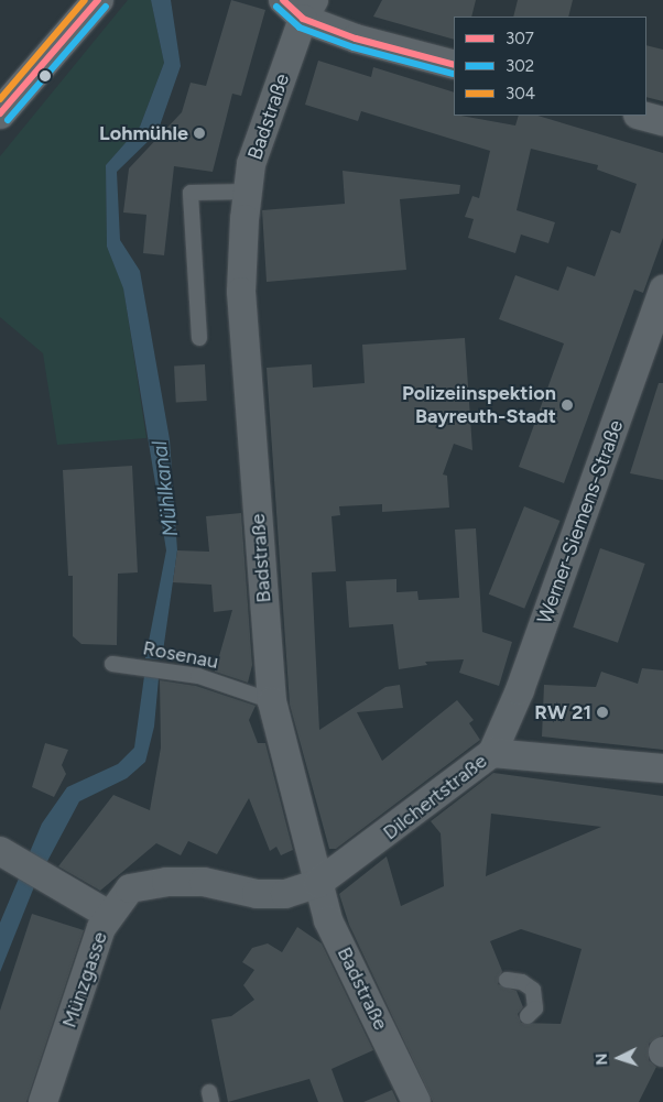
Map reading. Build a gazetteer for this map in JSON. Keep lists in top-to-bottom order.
{
  "streets": {
    "street": [
      "Badstraße",
      "Werner-Siemens-Straße",
      "Dilchertstraße",
      "Münzgasse"
    ],
    "lane": ["Rosenau"]
  },
  "crossings": [
    ["Badstraße", "Rosenau"],
    ["Badstraße", "Dilchertstraße"],
    ["Badstraße", "Münzgasse"],
    ["Werner-Siemens-Straße", "Dilchertstraße"],
    ["Dilchertstraße", "Münzgasse"]
  ],
  "water": ["Mühlkanal"],
  "places": ["Lohmühle", "Polizeiinspektion Bayreuth-Stadt", "RW 21"],
  "lines": ["transit line 307", "transit line 304", "transit line 302"],
  "legend": ["307", "302", "304"],
  "north": "left"
}
